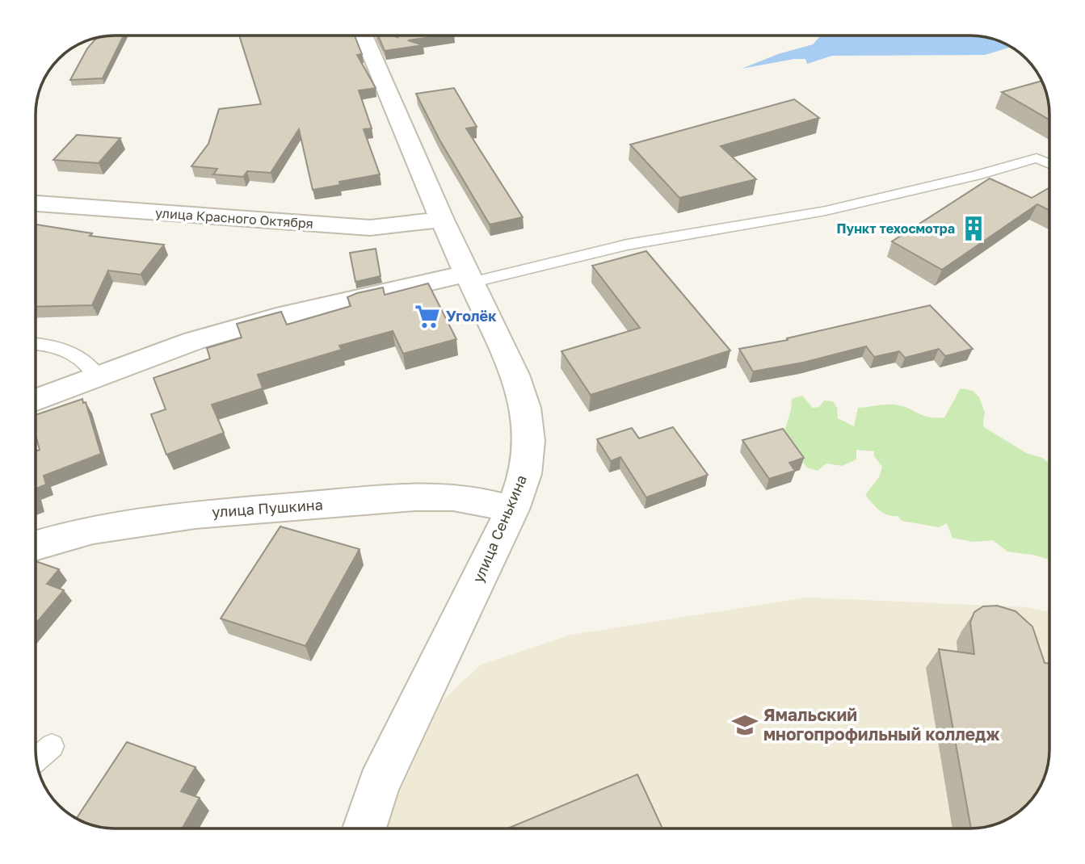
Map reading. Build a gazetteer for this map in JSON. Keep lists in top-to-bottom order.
{
  "streets": {
    "street": ["улица Красного Октября", "улица Пушкина", "улица Сенькина"]
  },
  "crossings": [
    ["улица Красного Октября", "улица Сенькина"],
    ["улица Пушкина", "улица Сенькина"]
  ],
  "places": {
    "building": ["Пункт техосмотра"],
    "supermarket": ["Уголёк"],
    "school or university": ["Ямальский многопрофильный колледж"]
  }
}
